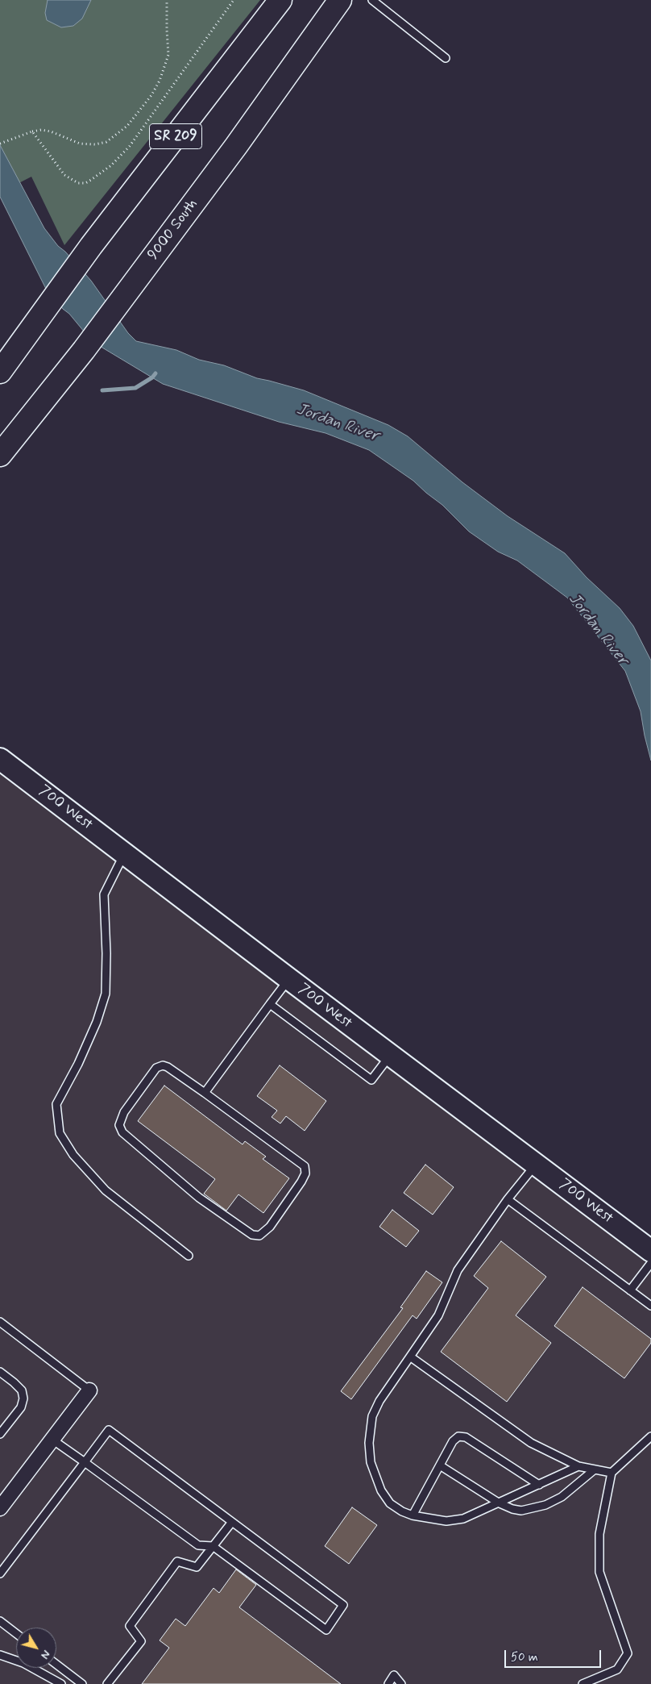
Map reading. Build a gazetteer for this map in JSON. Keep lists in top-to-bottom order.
{
  "streets": {
    "main road": ["SR 209", "9000 South"],
    "street": ["700 West"]
  },
  "water": ["Jordan River"],
  "scale_bar": "50 m",
  "north": "bottom right"
}
